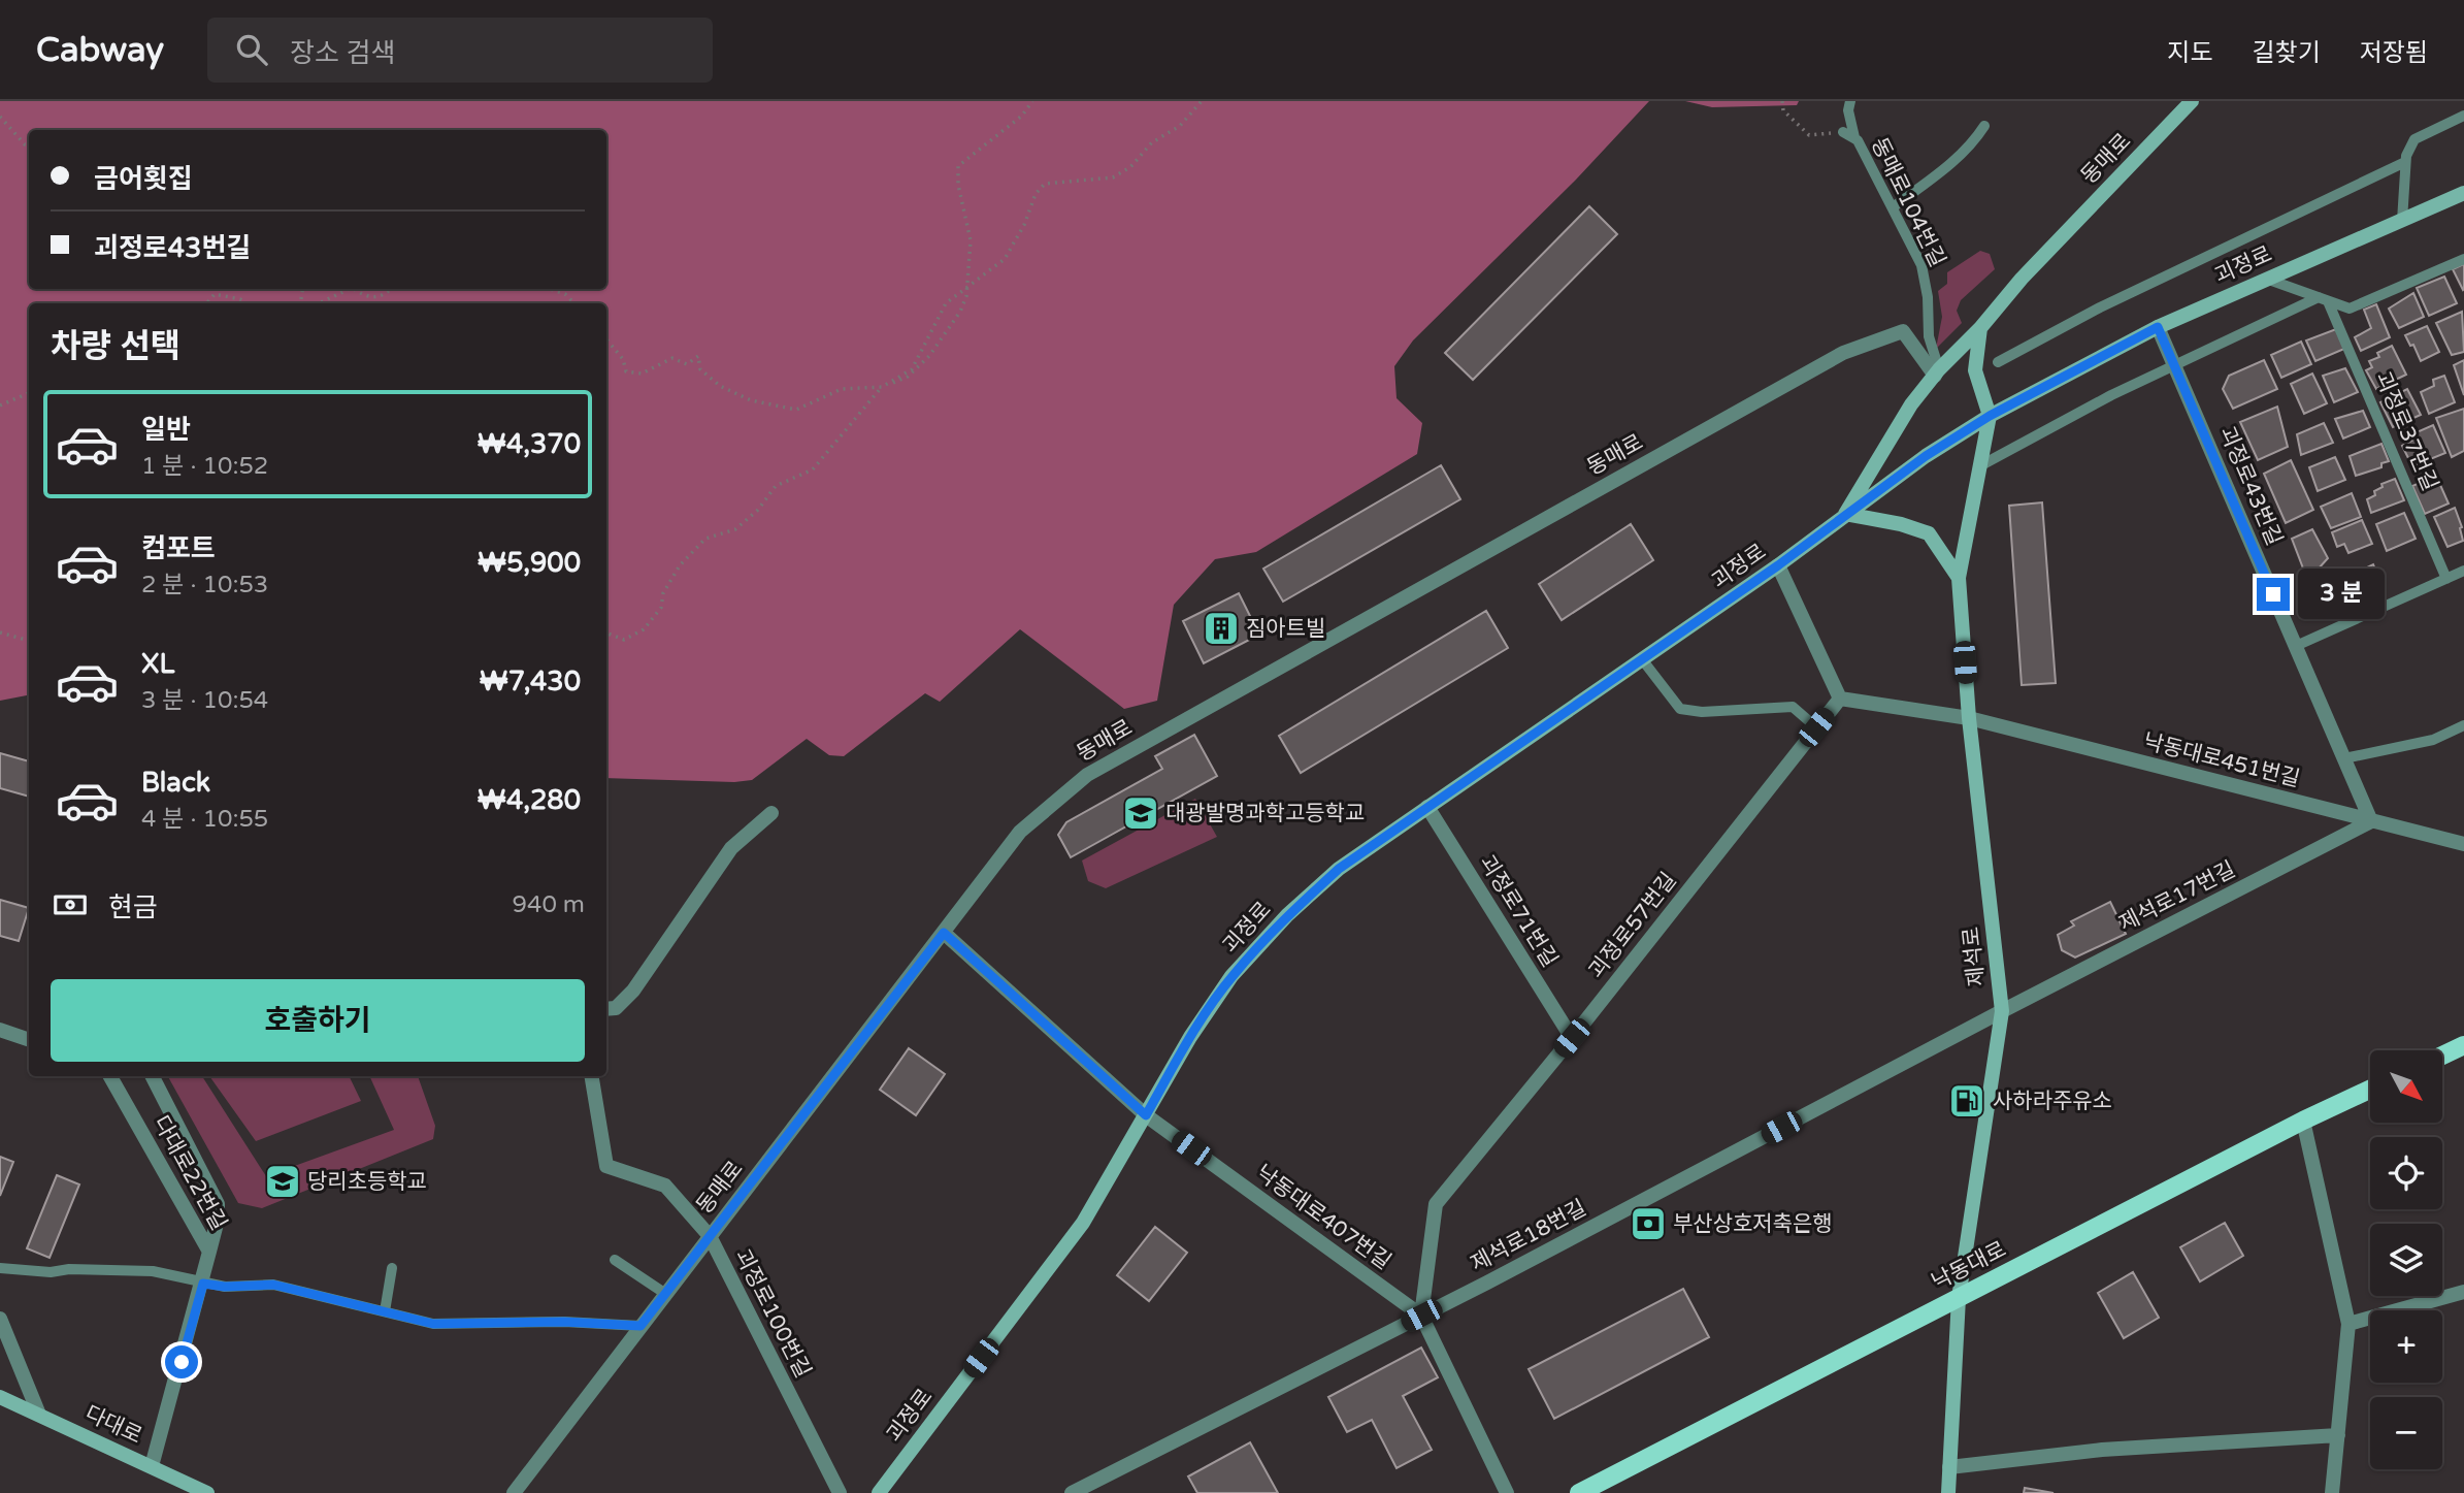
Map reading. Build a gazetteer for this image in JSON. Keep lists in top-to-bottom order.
{
  "streets": {
    "main road": [
      "동매로",
      "괴정로",
      "제석로",
      "낙동대로",
      "다대로"
    ],
    "street": [
      "괴정로43번길",
      "낙동대로451번길",
      "제석로17번길",
      "괴정로71번길",
      "괴정로57번길",
      "다대로22번길",
      "낙동대로407번길",
      "제석로18번길",
      "괴정로100번길"
    ],
    "lane": ["동매로104번길", "괴정로37번길"]
  },
  "crossings": [
    ["동매로", "동매로104번길"],
    ["동매로", "괴정로"],
    ["동매로", "괴정로100번길"],
    ["괴정로", "괴정로43번길"],
    ["괴정로", "괴정로71번길"],
    ["괴정로", "제석로"],
    ["괴정로", "낙동대로407번길"],
    ["괴정로43번길", "낙동대로451번길"],
    ["괴정로43번길", "제석로17번길"],
    ["낙동대로451번길", "제석로17번길"],
    ["낙동대로451번길", "괴정로57번길"],
    ["낙동대로451번길", "제석로"],
    ["제석로17번길", "제석로"],
    ["제석로17번길", "제석로18번길"],
    ["괴정로71번길", "괴정로57번길"],
    ["괴정로57번길", "낙동대로407번길"],
    ["괴정로57번길", "제석로18번길"],
    ["제석로", "제석로18번길"],
    ["제석로", "낙동대로"],
    ["다대로22번길", "다대로"],
    ["낙동대로407번길", "제석로18번길"]
  ],
  "places": {
    "building": ["짐아트빌"],
    "school or university": ["대광발명과학고등학교", "당리초등학교"],
    "fuel station": ["사하라주유소"],
    "bank": ["부산상호저축은행"]
  },
  "north": "bottom right",
  "page": {
    "header": "Cabway",
    "search": "장소 검색",
    "nav": ["지도", "길찾기", "저장됨"],
    "banner": ["금어횟집", "괴정로43번길"],
    "heading": "차량 선택",
    "list": [
      {
        "name": "일반",
        "note": "1 분 · 10:52",
        "value": "₩4,370"
      },
      {
        "name": "컴포트",
        "note": "2 분 · 10:53",
        "value": "₩5,900"
      },
      {
        "name": "XL",
        "note": "3 분 · 10:54",
        "value": "₩7,430"
      },
      {
        "name": "Black",
        "note": "4 분 · 10:55",
        "value": "₩4,280"
      }
    ],
    "bubble": "3 분",
    "pay": ["현금", "940 m"],
    "buttons": "호출하기",
    "map_buttons": ["+", "−"]
  }
}
